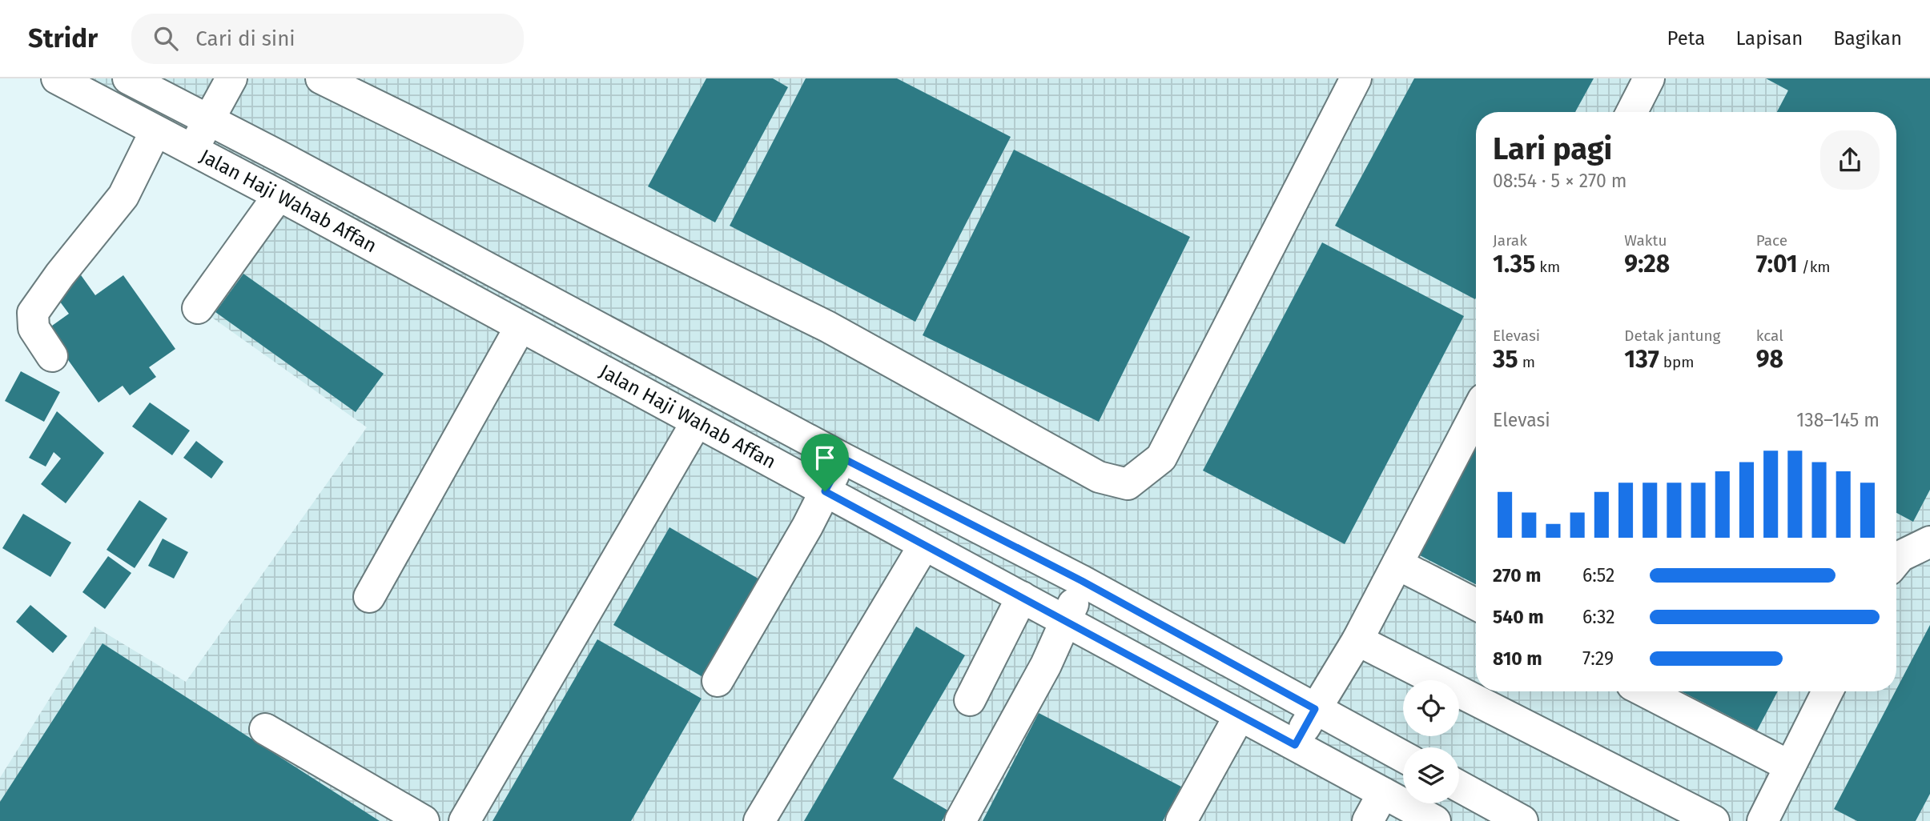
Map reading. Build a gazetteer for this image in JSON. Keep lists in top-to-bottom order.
{
  "streets": {
    "street": ["Jalan Haji Wahab Affan"]
  },
  "page": {
    "header": "Stridr",
    "search": "Cari di sini",
    "nav": ["Peta", "Lapisan", "Bagikan"],
    "heading": ["Lari pagi", "08:54 · 5 × 270 m"],
    "stats": [
      ["Jarak", "1.35 km"],
      ["Waktu", "9:28"],
      ["Pace", "7:01 /km"],
      ["Elevasi", "35 m"],
      ["Detak jantung", "137 bpm"],
      ["kcal", "98"]
    ],
    "chart": ["Elevasi", "138–145 m"],
    "list": [
      {
        "name": "270 m",
        "note": "6:52"
      },
      {
        "name": "540 m",
        "note": "6:32"
      },
      {
        "name": "810 m",
        "note": "7:29"
      }
    ]
  }
}
